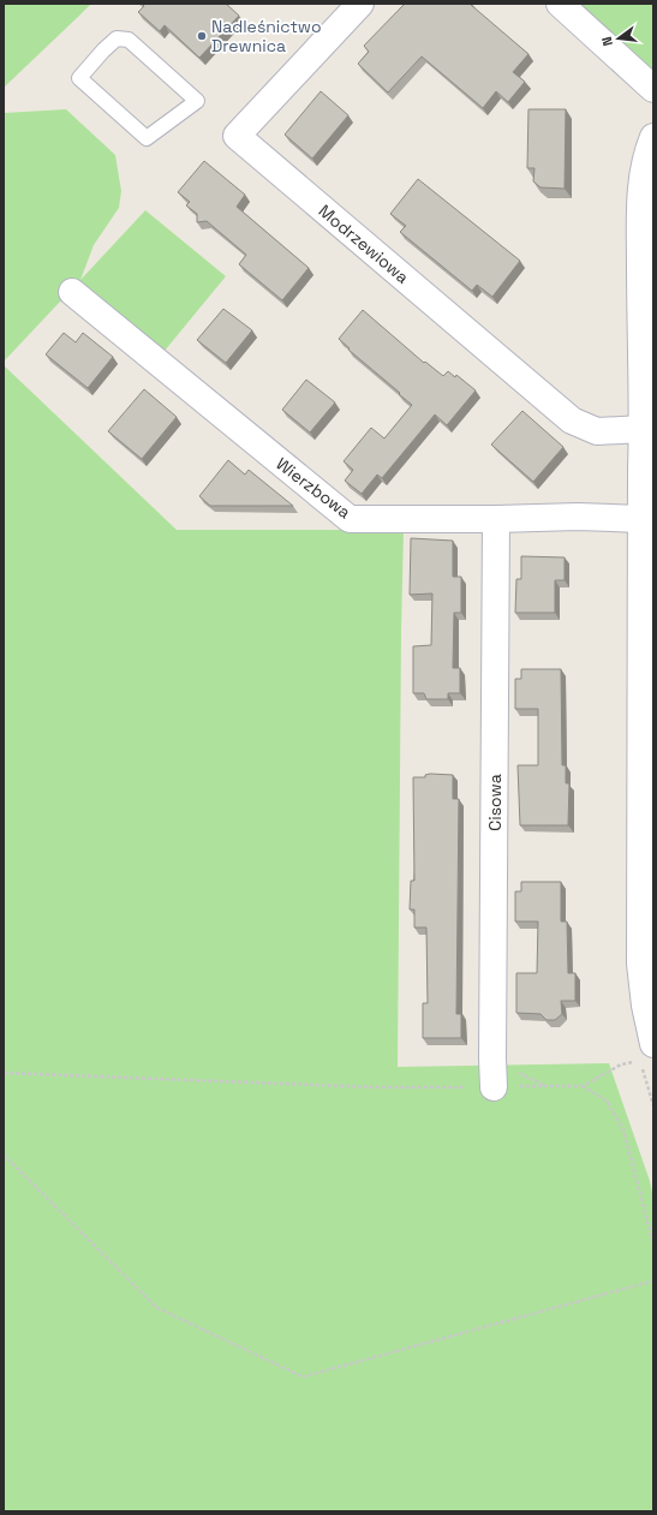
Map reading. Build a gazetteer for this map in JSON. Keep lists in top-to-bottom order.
{
  "streets": {
    "street": ["Modrzewiowa", "Wierzbowa", "Cisowa"]
  },
  "crossings": [
    ["Wierzbowa", "Cisowa"]
  ],
  "places": ["Nadleśnictwo Drewnica"],
  "north": "left"
}
